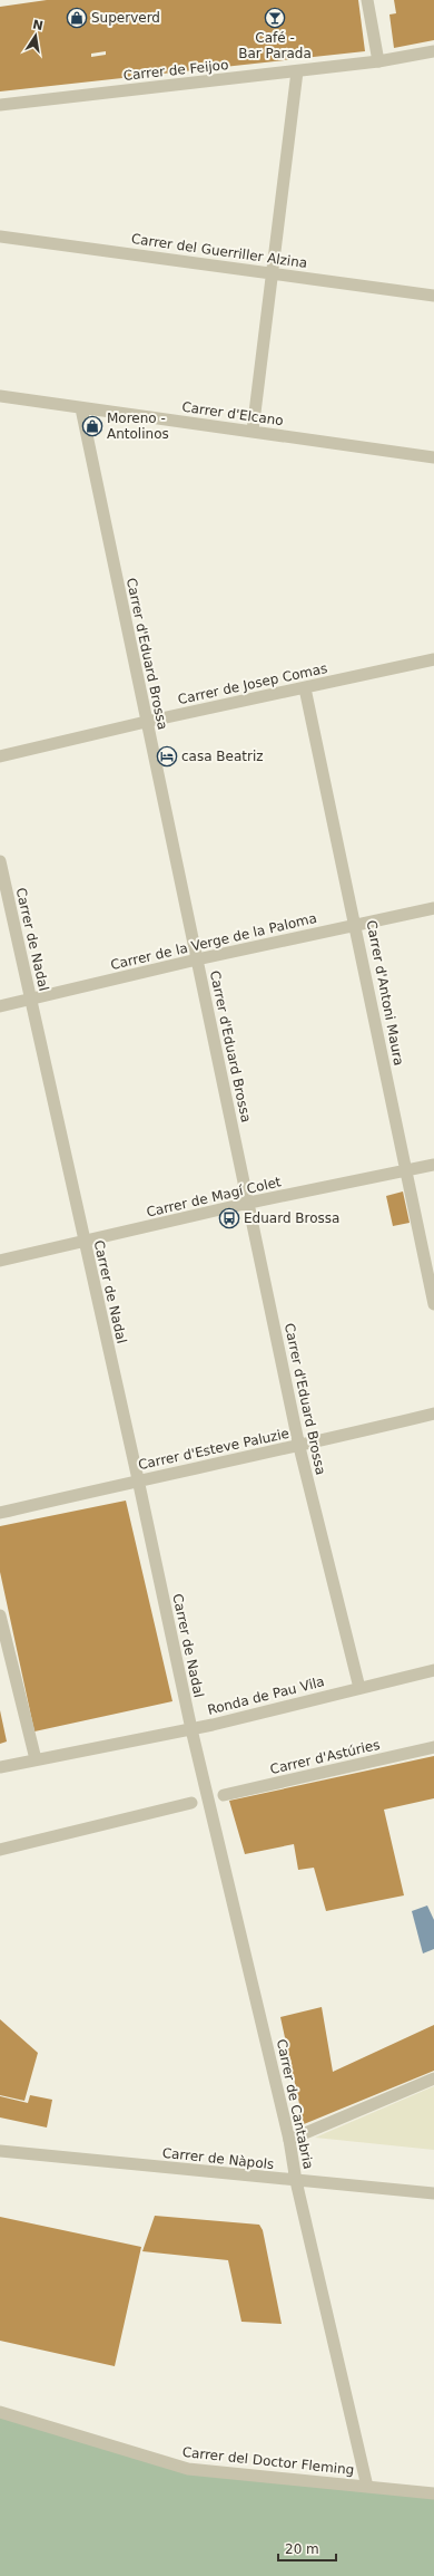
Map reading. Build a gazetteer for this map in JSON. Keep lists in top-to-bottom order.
{
  "streets": {
    "street": [
      "Carrer de Feijoo",
      "Carrer del Guerriller Alzina",
      "Carrer d'Elcano",
      "Carrer d'Eduard Brossa",
      "Carrer de Josep Comas",
      "Carrer de Nadal",
      "Carrer de la Verge de la Paloma",
      "Carrer d'Antoni Maura",
      "Carrer de Magí Colet",
      "Carrer d'Esteve Paluzie",
      "Ronda de Pau Vila",
      "Carrer d'Astúries",
      "Carrer de Cantabria",
      "Carrer de Nàpols",
      "Carrer del Doctor Fleming"
    ]
  },
  "crossings": [
    ["Carrer d'Elcano", "Carrer d'Eduard Brossa"],
    ["Carrer d'Eduard Brossa", "Carrer de Josep Comas"],
    ["Carrer d'Eduard Brossa", "Carrer de la Verge de la Paloma"],
    ["Carrer d'Eduard Brossa", "Carrer de Magí Colet"],
    ["Carrer d'Eduard Brossa", "Carrer d'Esteve Paluzie"],
    ["Carrer d'Eduard Brossa", "Ronda de Pau Vila"],
    ["Carrer de Josep Comas", "Carrer d'Antoni Maura"],
    ["Carrer de Nadal", "Carrer de la Verge de la Paloma"],
    ["Carrer de Nadal", "Carrer de Magí Colet"],
    ["Carrer de Nadal", "Carrer d'Esteve Paluzie"],
    ["Carrer de Nadal", "Ronda de Pau Vila"],
    ["Carrer de Nadal", "Carrer de Cantabria"],
    ["Carrer de la Verge de la Paloma", "Carrer d'Antoni Maura"],
    ["Carrer d'Antoni Maura", "Carrer de Magí Colet"],
    ["Ronda de Pau Vila", "Carrer de Cantabria"],
    ["Carrer de Cantabria", "Carrer de Nàpols"],
    ["Carrer de Cantabria", "Carrer del Doctor Fleming"]
  ],
  "places": {
    "shop": ["Superverd", "Moreno - Antolinos"],
    "bar": ["Café - Bar Parada"],
    "hotel": ["casa Beatriz"],
    "bus stop": ["Eduard Brossa"]
  },
  "scale_bar": "20 m",
  "north": "top"
}
